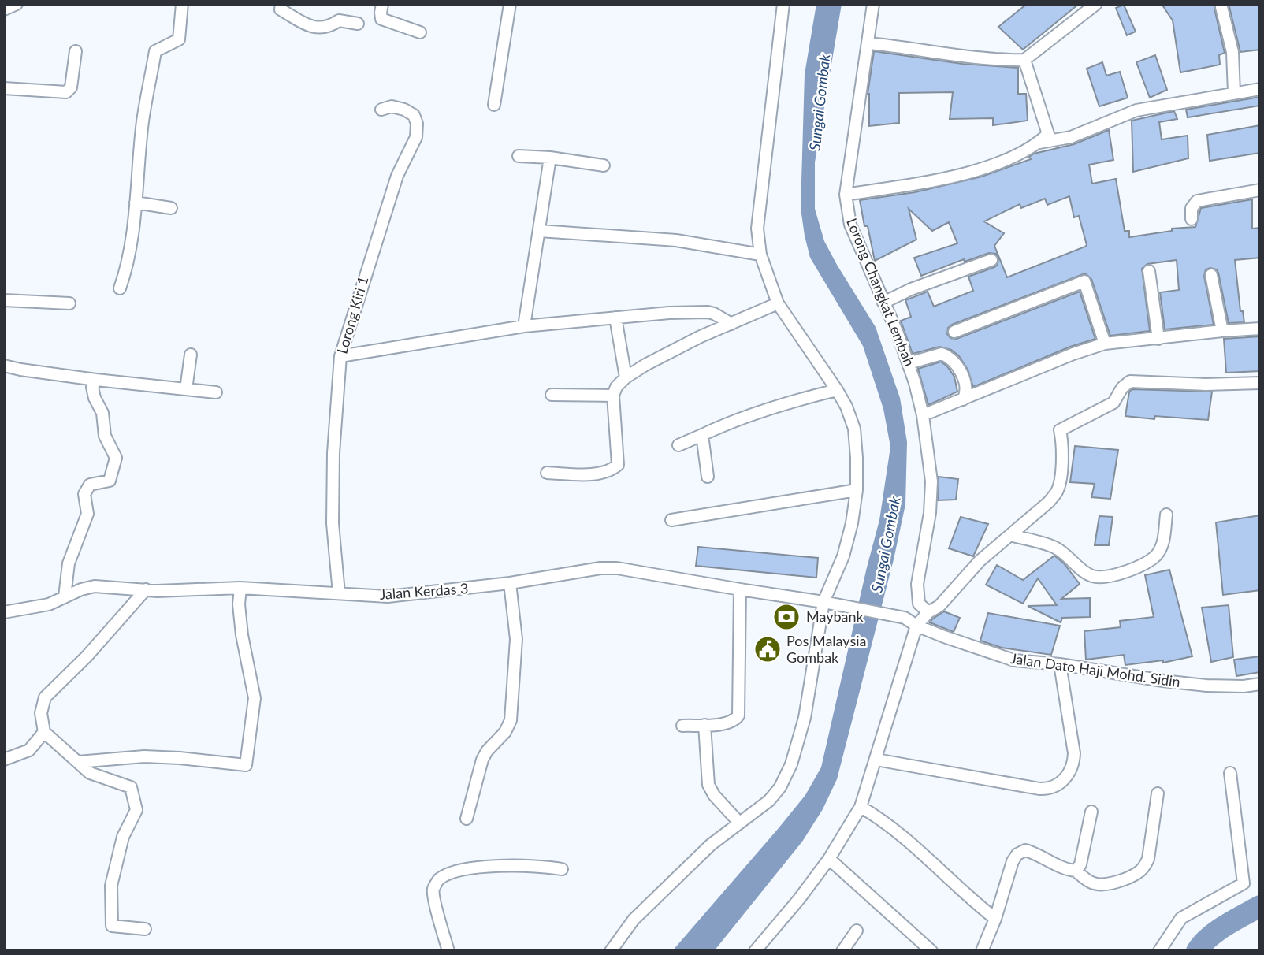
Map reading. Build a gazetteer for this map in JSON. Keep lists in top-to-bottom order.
{
  "streets": {
    "street": [
      "Lorong Changkat Lembah",
      "Lorong Kiri 1",
      "Jalan Kerdas 3",
      "Jalan Dato Haji Mohd. Sidin"
    ]
  },
  "crossings": [
    ["Lorong Kiri 1", "Jalan Kerdas 3"],
    ["Jalan Kerdas 3", "Jalan Dato Haji Mohd. Sidin"]
  ],
  "water": ["Sungai Gombak"],
  "places": {
    "bank": ["Maybank"],
    "public building": ["Pos Malaysia Gombak"]
  }
}
